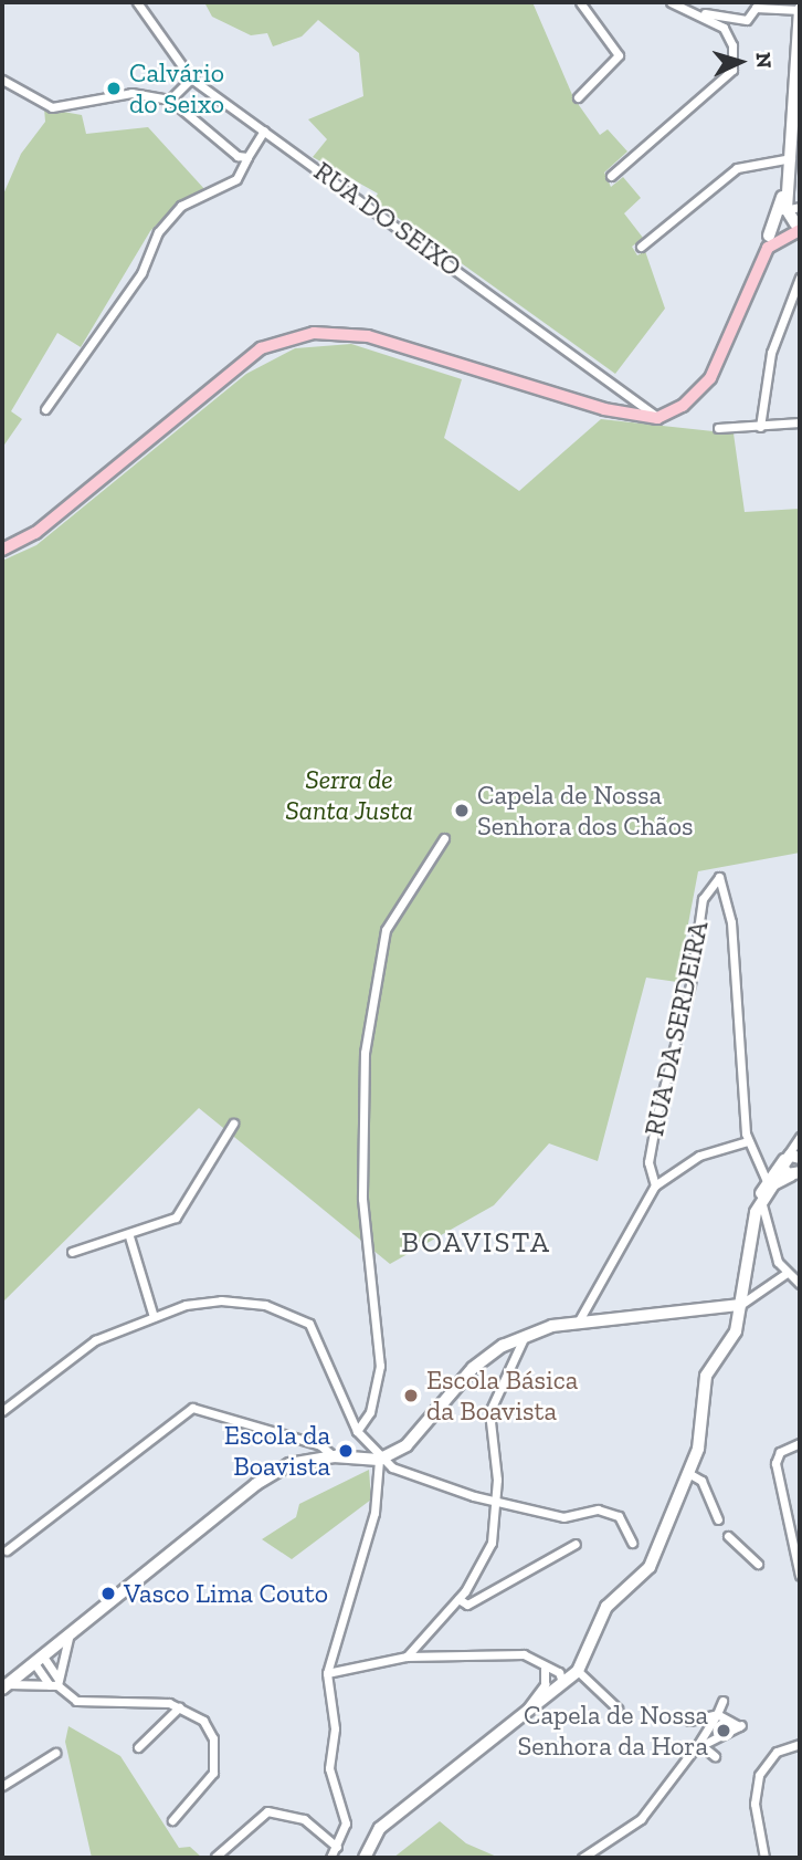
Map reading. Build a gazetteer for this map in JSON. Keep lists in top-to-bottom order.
{
  "streets": {
    "street": ["RUA DO SEIXO", "RUA DA SERDEIRA"]
  },
  "districts": ["BOAVISTA"],
  "parks": ["Serra de Santa Justa"],
  "places": [
    "Calvário do Seixo",
    "Capela de Nossa Senhora dos Chãos",
    "Escola Básica da Boavista",
    "Escola da Boavista",
    "Vasco Lima Couto",
    "Capela de Nossa Senhora da Hora"
  ],
  "north": "right"
}
